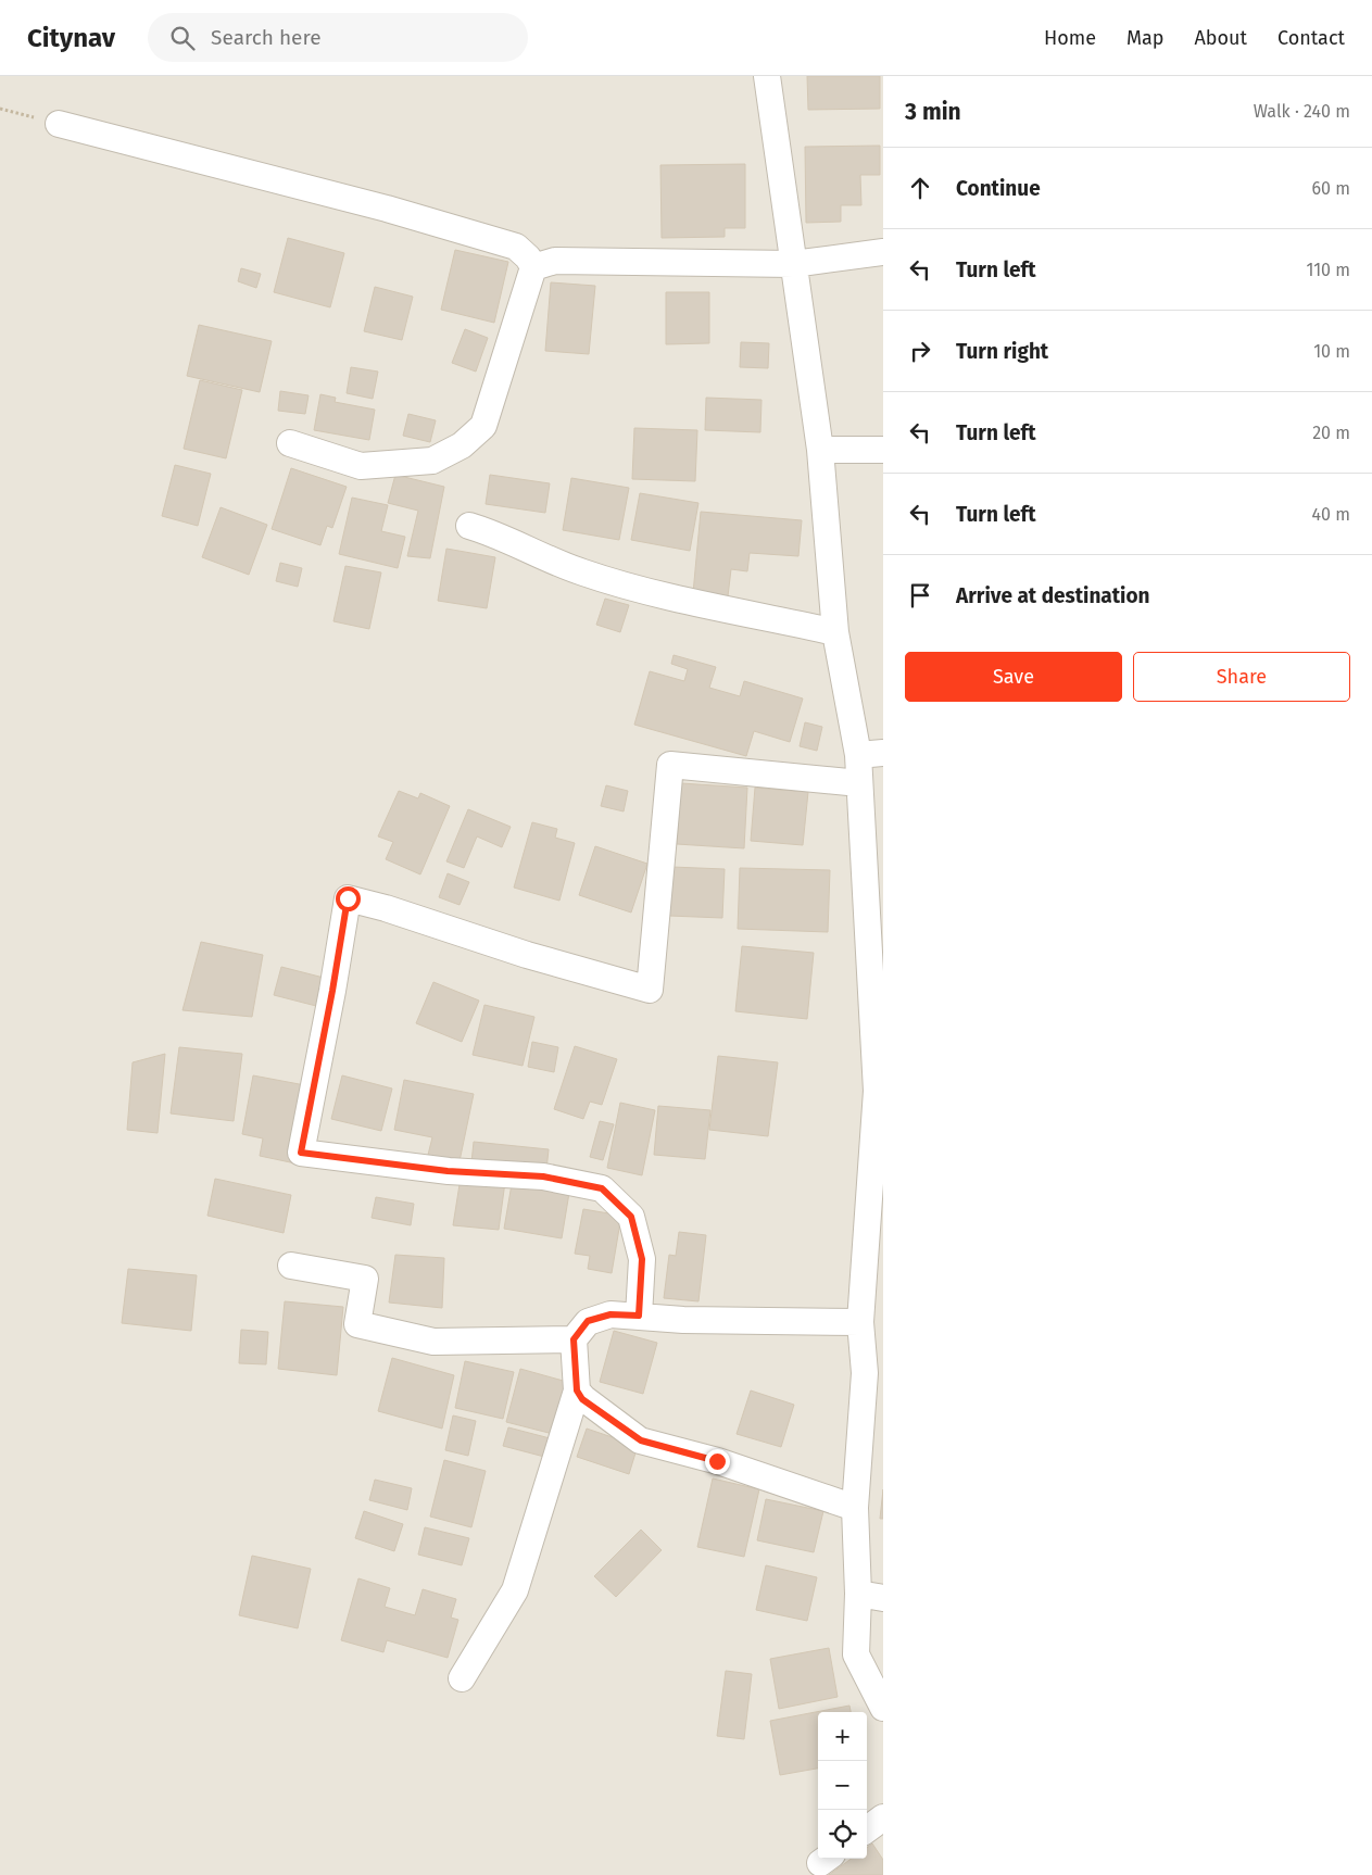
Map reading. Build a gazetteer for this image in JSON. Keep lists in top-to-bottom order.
{
  "page": {
    "header": "Citynav",
    "search": "Search here",
    "nav": [
      "Home",
      "Map",
      "About",
      "Contact"
    ],
    "heading": ["3 min", "Walk · 240 m"],
    "list": [
      ["Continue", "60 m"],
      ["Turn left", "110 m"],
      ["Turn right", "10 m"],
      ["Turn left", "20 m"],
      ["Turn left", "40 m"],
      "Arrive at destination"
    ],
    "buttons": ["Save", "Share"],
    "map_buttons": ["+", "−"]
  }
}
